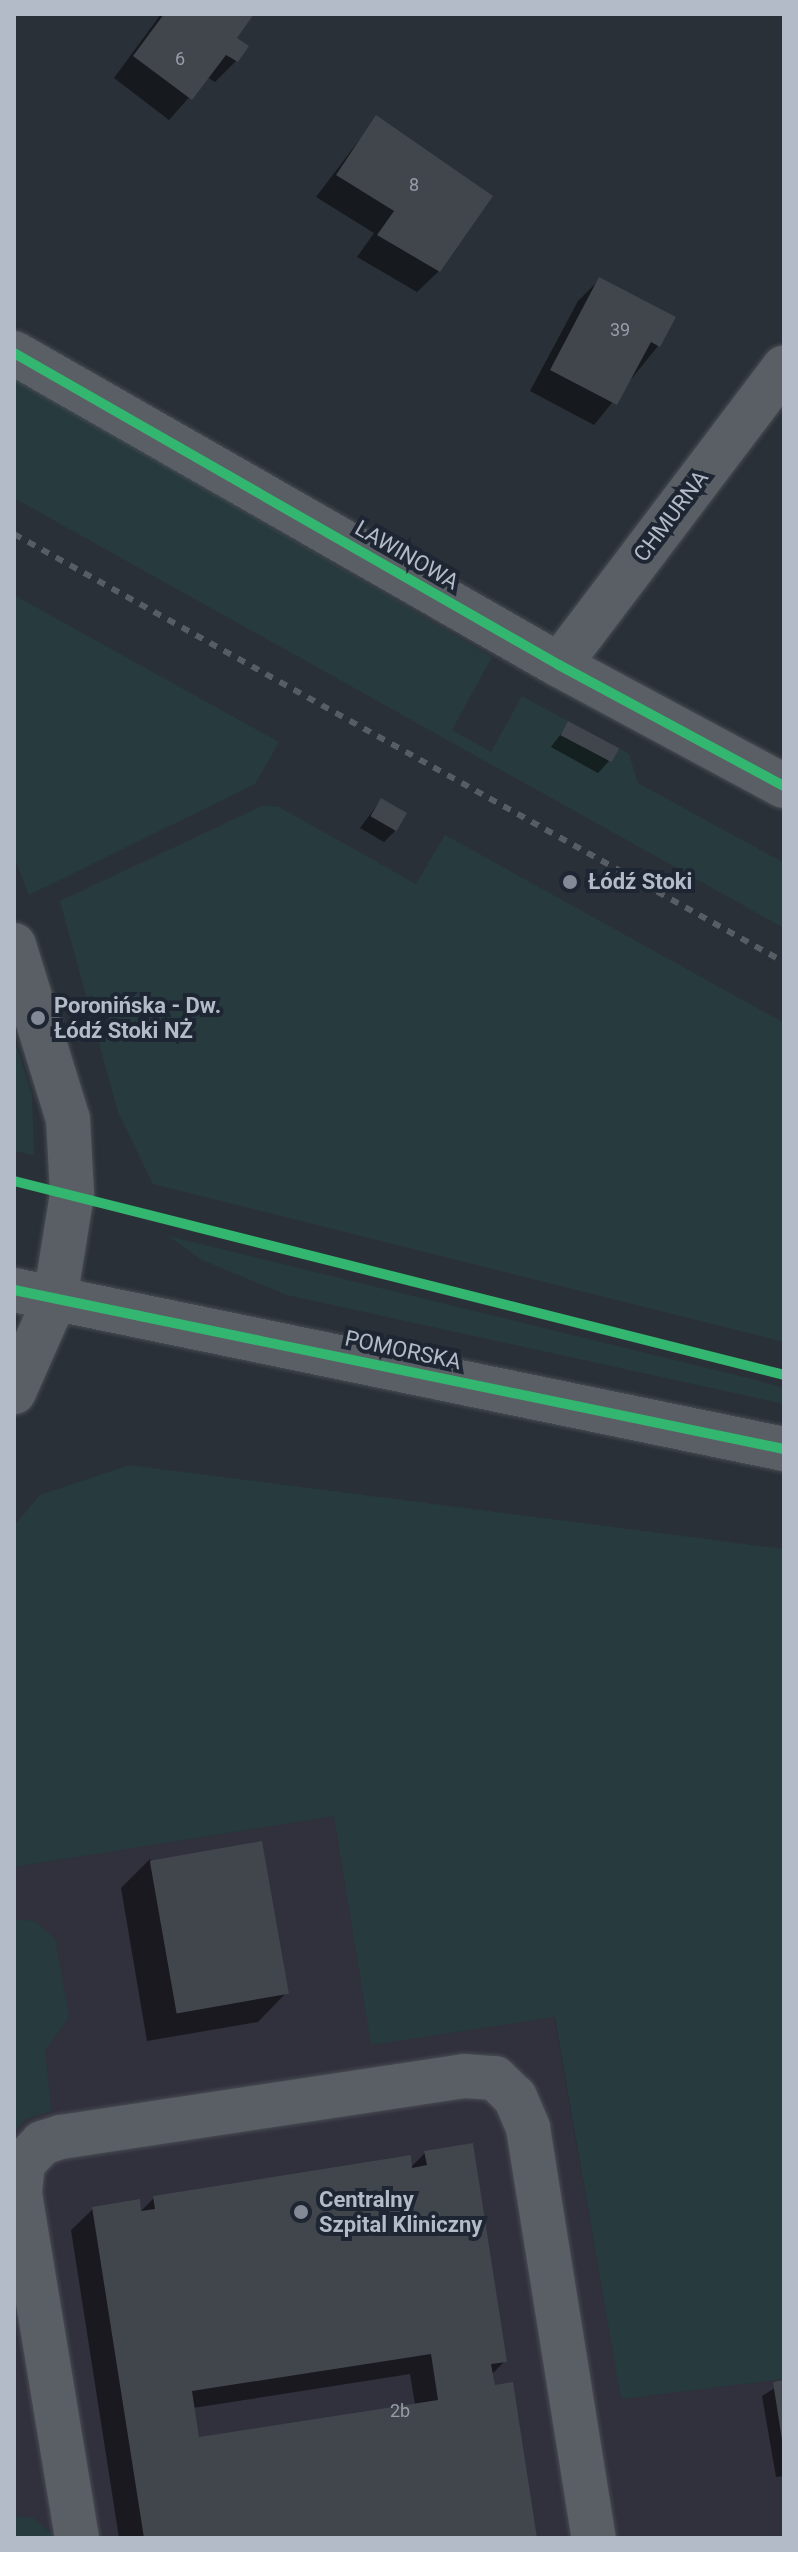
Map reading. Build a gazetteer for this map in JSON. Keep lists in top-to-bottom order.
{
  "streets": {
    "street": ["CHMURNA", "LAWINOWA", "POMORSKA"]
  },
  "crossings": [
    ["CHMURNA", "LAWINOWA"]
  ],
  "places": ["Łódź Stoki", "Poronińska - Dw. Łódź Stoki NŻ", "Centralny Szpital Kliniczny"],
  "house_numbers": [
    "6",
    "8",
    "39",
    "2b"
  ]
}
